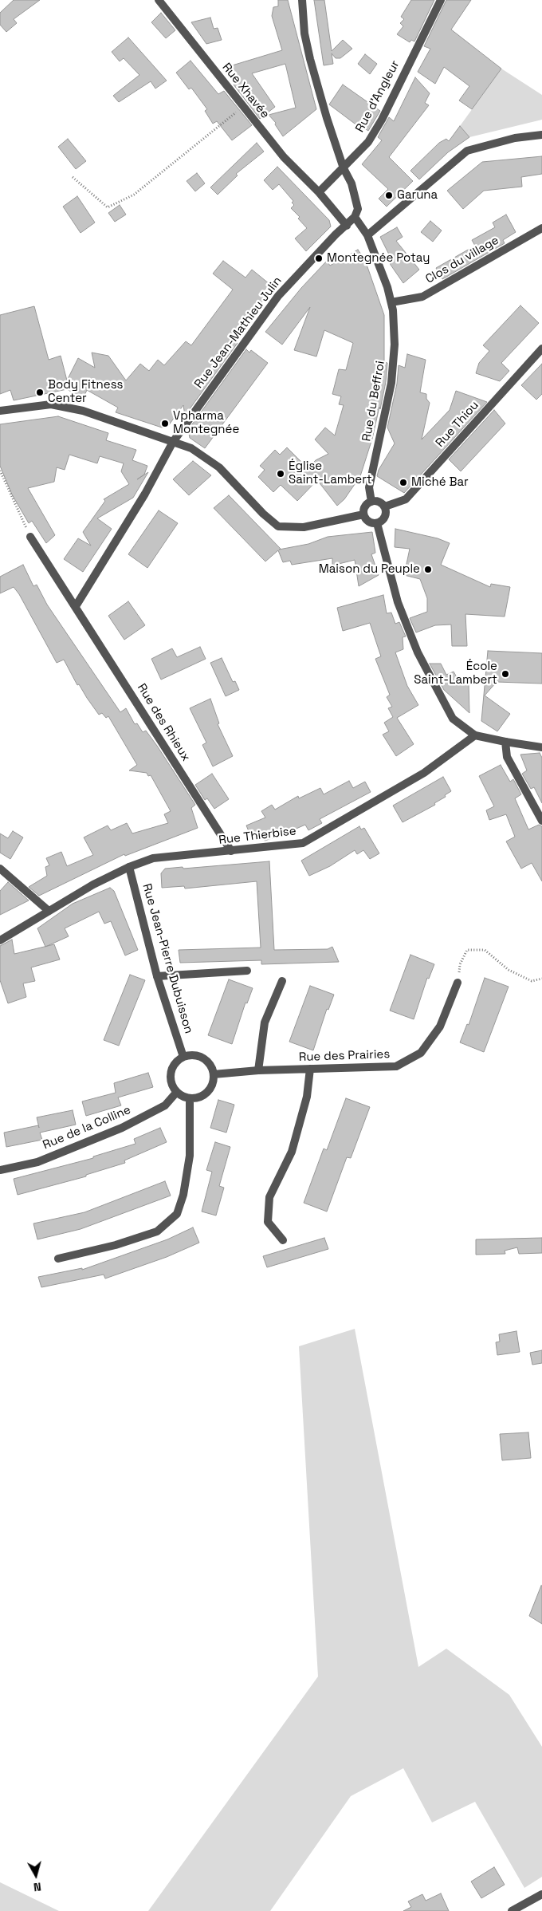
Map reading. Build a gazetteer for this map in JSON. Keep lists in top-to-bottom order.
{
  "streets": {
    "street": [
      "Rue Xhavée",
      "Rue d'Angleur",
      "Clos du village",
      "Rue Jean-Mathieu Julin",
      "Rue du Beffroi",
      "Rue Thiou",
      "Rue des Rhieux",
      "Rue Thierbise",
      "Rue Jean-Pierre Dubuisson",
      "Rue des Prairies",
      "Rue de la Colline"
    ]
  },
  "crossings": [
    ["Rue Xhavée", "Rue d'Angleur"],
    ["Rue d'Angleur", "Rue du Beffroi"],
    ["Clos du village", "Rue du Beffroi"],
    ["Rue Jean-Mathieu Julin", "Rue du Beffroi"],
    ["Rue du Beffroi", "Rue Thiou"],
    ["Rue des Rhieux", "Rue Thierbise"],
    ["Rue Thierbise", "Rue Jean-Pierre Dubuisson"],
    ["Rue Jean-Pierre Dubuisson", "Rue des Prairies"],
    ["Rue Jean-Pierre Dubuisson", "Rue de la Colline"],
    ["Rue des Prairies", "Rue de la Colline"]
  ],
  "places": [
    "Garuna",
    "Montegnée Potay",
    "Body Fitness Center",
    "Vpharma Montegnée",
    "Église Saint-Lambert",
    "Miché Bar",
    "Maison du Peuple",
    "École Saint-Lambert"
  ],
  "north": "bottom"
}
